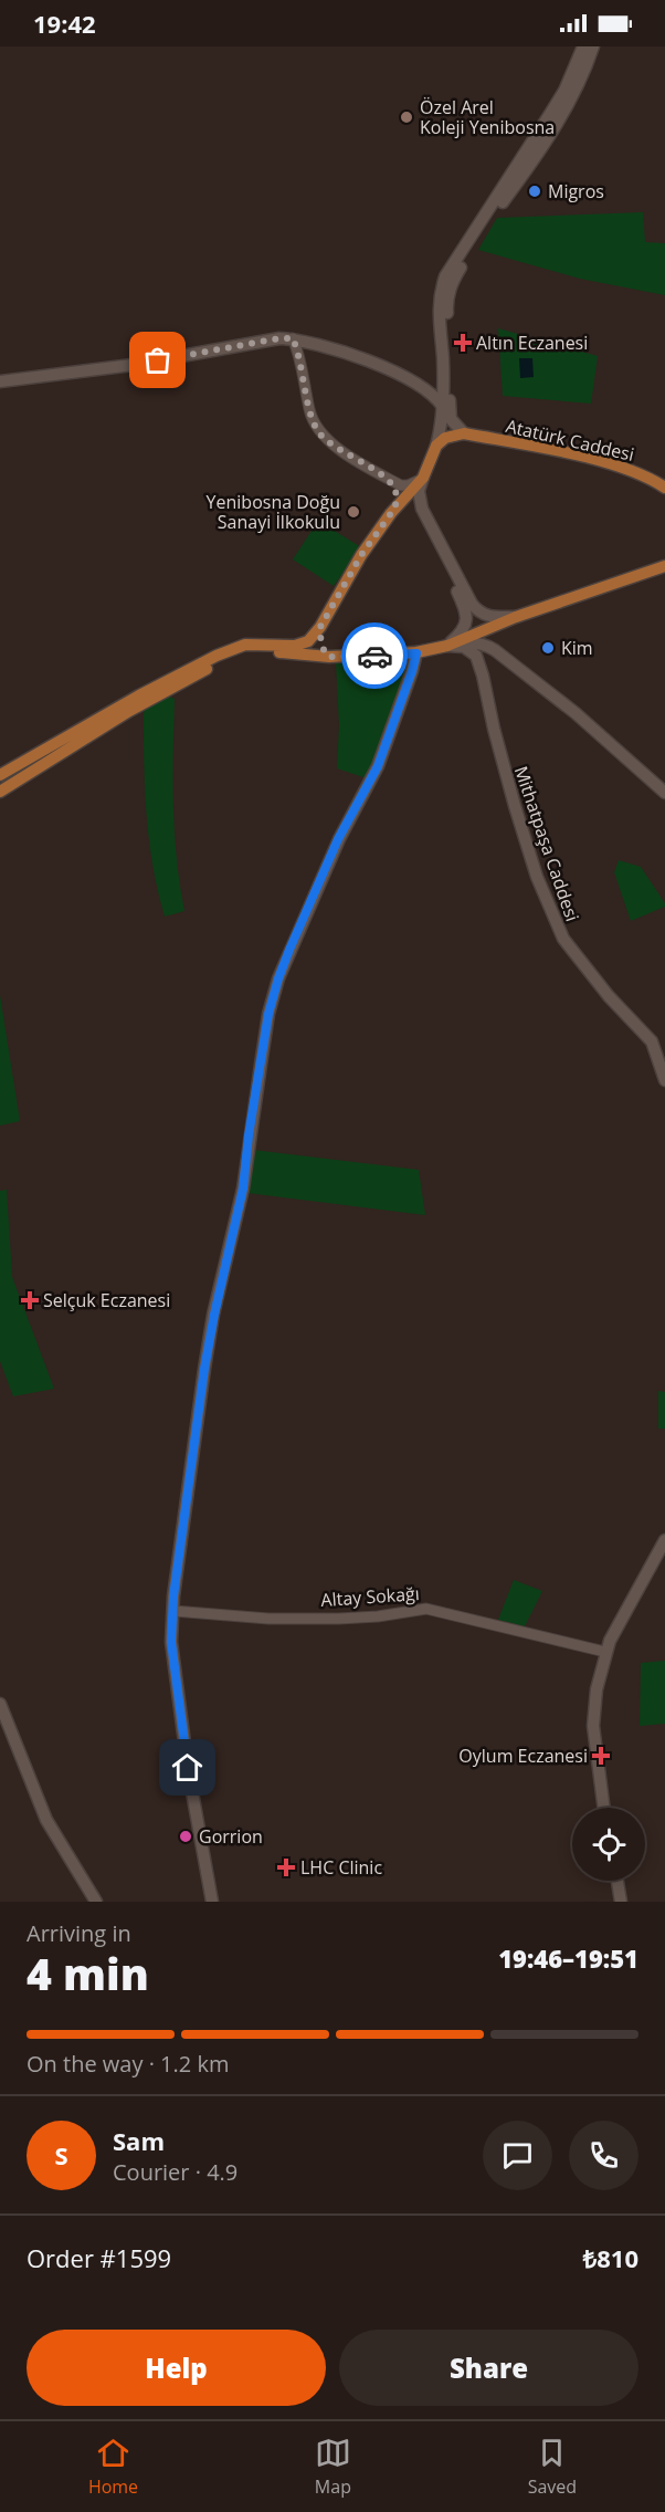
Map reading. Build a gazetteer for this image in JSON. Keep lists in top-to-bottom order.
{
  "streets": {
    "main road": ["Atatürk Caddesi", "Mithatpaşa Caddesi"],
    "street": ["Altay Sokağı"]
  },
  "places": {
    "other": [
      "Özel Arel Koleji Yenibosna",
      "Migros",
      "Yenibosna Doğu Sanayi İlkokulu",
      "Kim",
      "Gorrion"
    ],
    "health": [
      "Altın Eczanesi",
      "Selçuk Eczanesi",
      "Oylum Eczanesi",
      "LHC Clinic"
    ]
  },
  "page": {
    "status": "19:42",
    "heading": ["4 min", "Arriving in", "19:46–19:51"],
    "panel": [
      "Sam",
      "Courier · 4.9",
      "Order #1599",
      "₺810"
    ],
    "bar": "On the way · 1.2 km",
    "round": "S",
    "buttons": ["Help", "Share"],
    "tabs": ["Home", "Map", "Saved"]
  }
}
